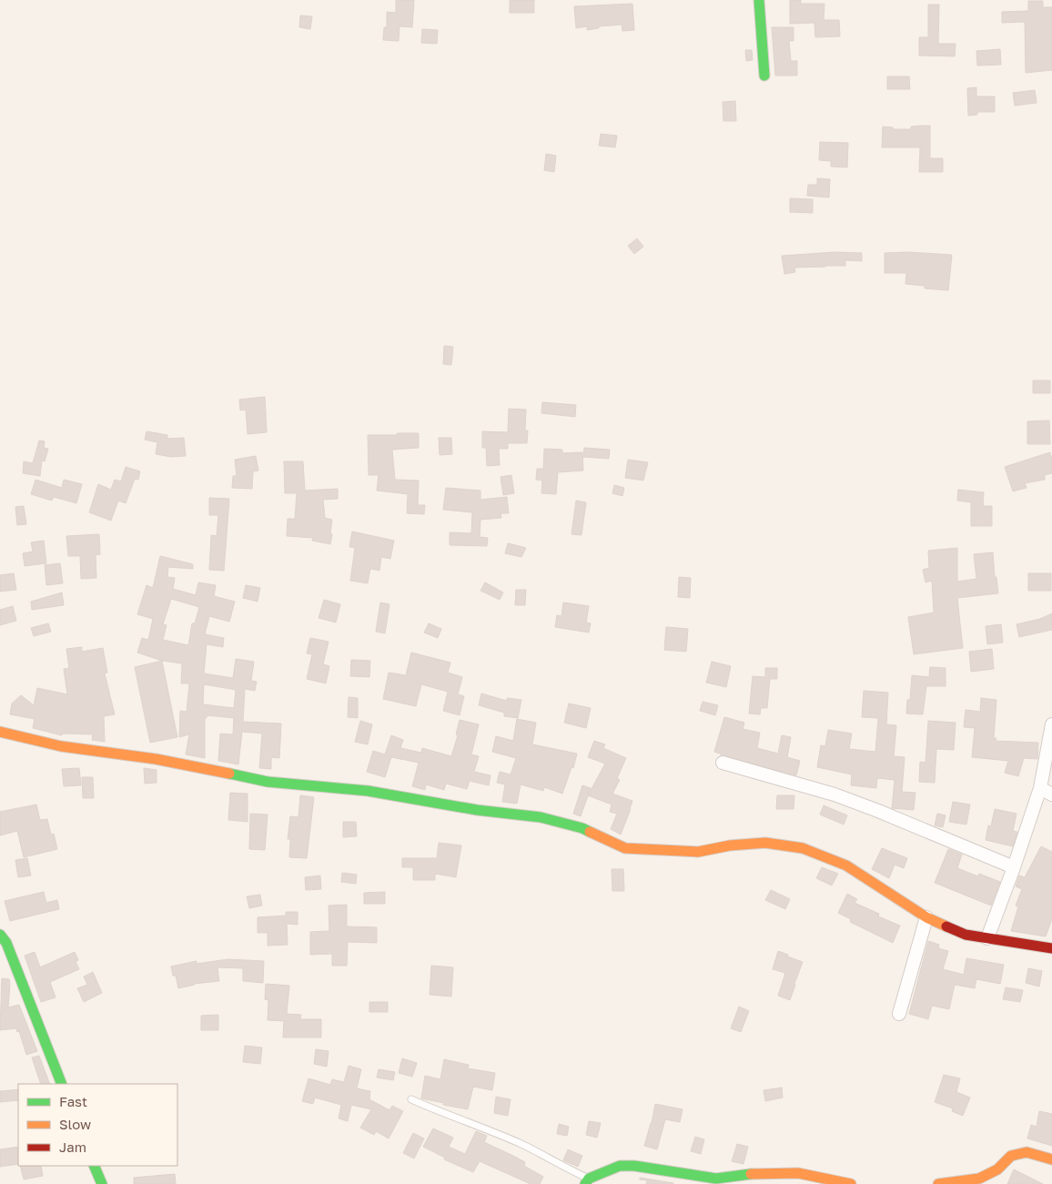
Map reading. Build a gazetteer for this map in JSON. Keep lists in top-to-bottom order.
{
  "legend": ["Fast", "Slow", "Jam"]
}
